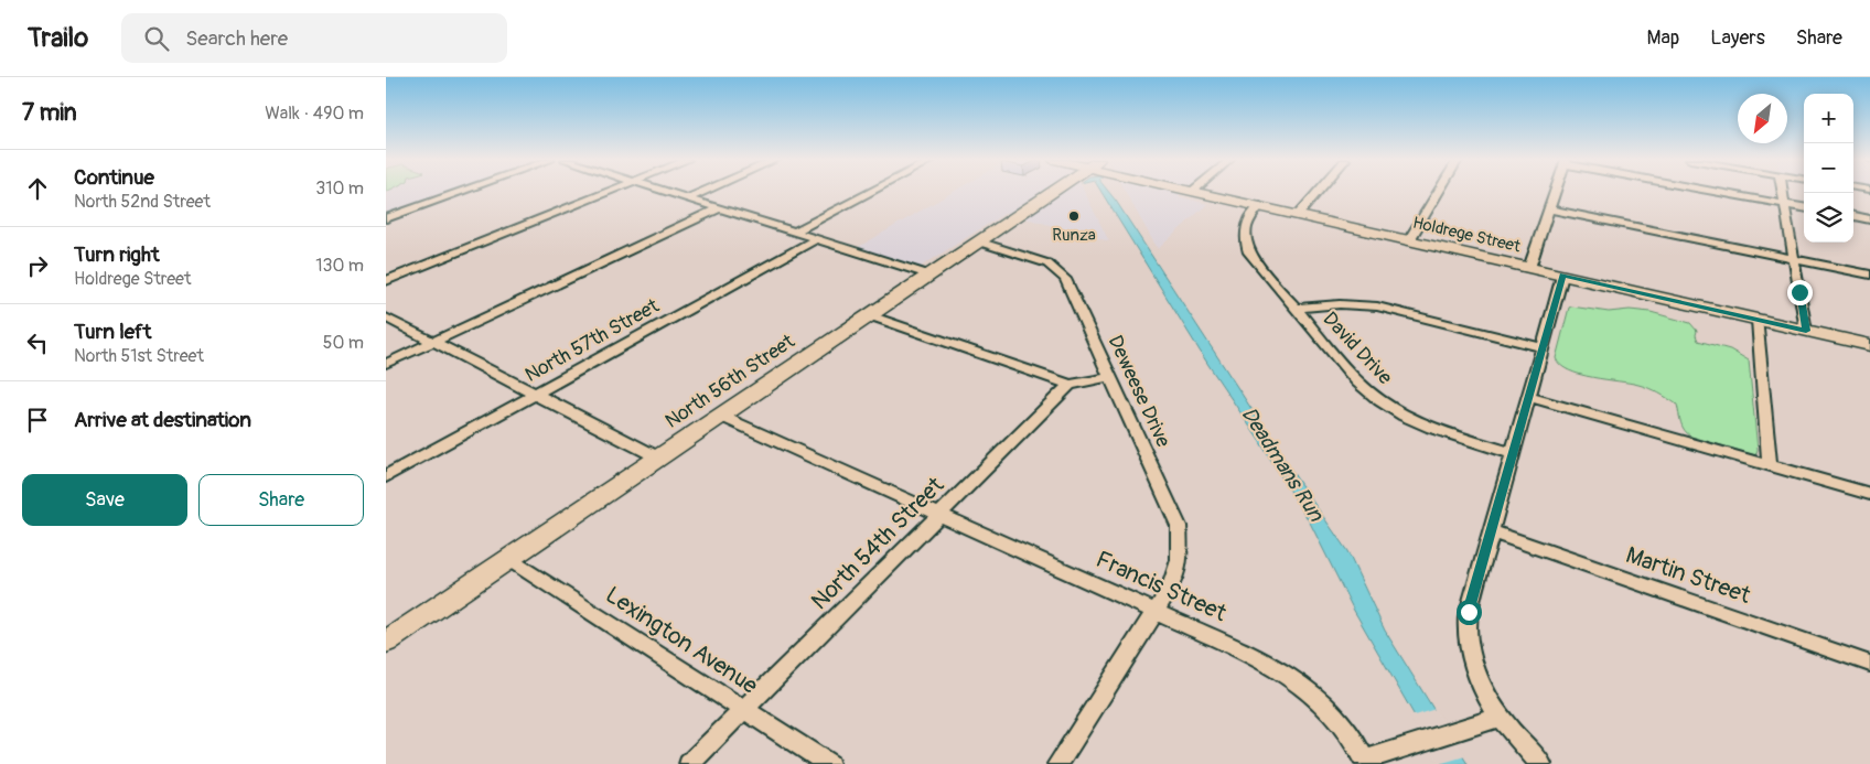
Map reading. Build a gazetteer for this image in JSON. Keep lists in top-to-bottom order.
{
  "streets": {
    "main road": ["Holdrege Street", "North 56th Street"],
    "street": [
      "North 57th Street",
      "David Drive",
      "Deweese Drive",
      "North 54th Street",
      "Martin Street",
      "Francis Street",
      "Lexington Avenue"
    ]
  },
  "crossings": [
    ["Holdrege Street", "David Drive"],
    ["North 56th Street", "Deweese Drive"],
    ["North 56th Street", "Francis Street"],
    ["North 56th Street", "Lexington Avenue"],
    ["Deweese Drive", "Francis Street"],
    ["North 54th Street", "Francis Street"],
    ["North 54th Street", "Lexington Avenue"]
  ],
  "water": ["Deadmans Run"],
  "places": ["Runza"],
  "north": "bottom left",
  "page": {
    "header": "Trailo",
    "search": "Search here",
    "nav": ["Map", "Layers", "Share"],
    "heading": ["7 min", "Walk · 490 m"],
    "map_buttons": ["+", "−"],
    "list": [
      ["Continue", "North 52nd Street", "310 m"],
      ["Turn right", "Holdrege Street", "130 m"],
      ["Turn left", "North 51st Street", "50 m"],
      "Arrive at destination"
    ],
    "buttons": ["Save", "Share"]
  }
}
